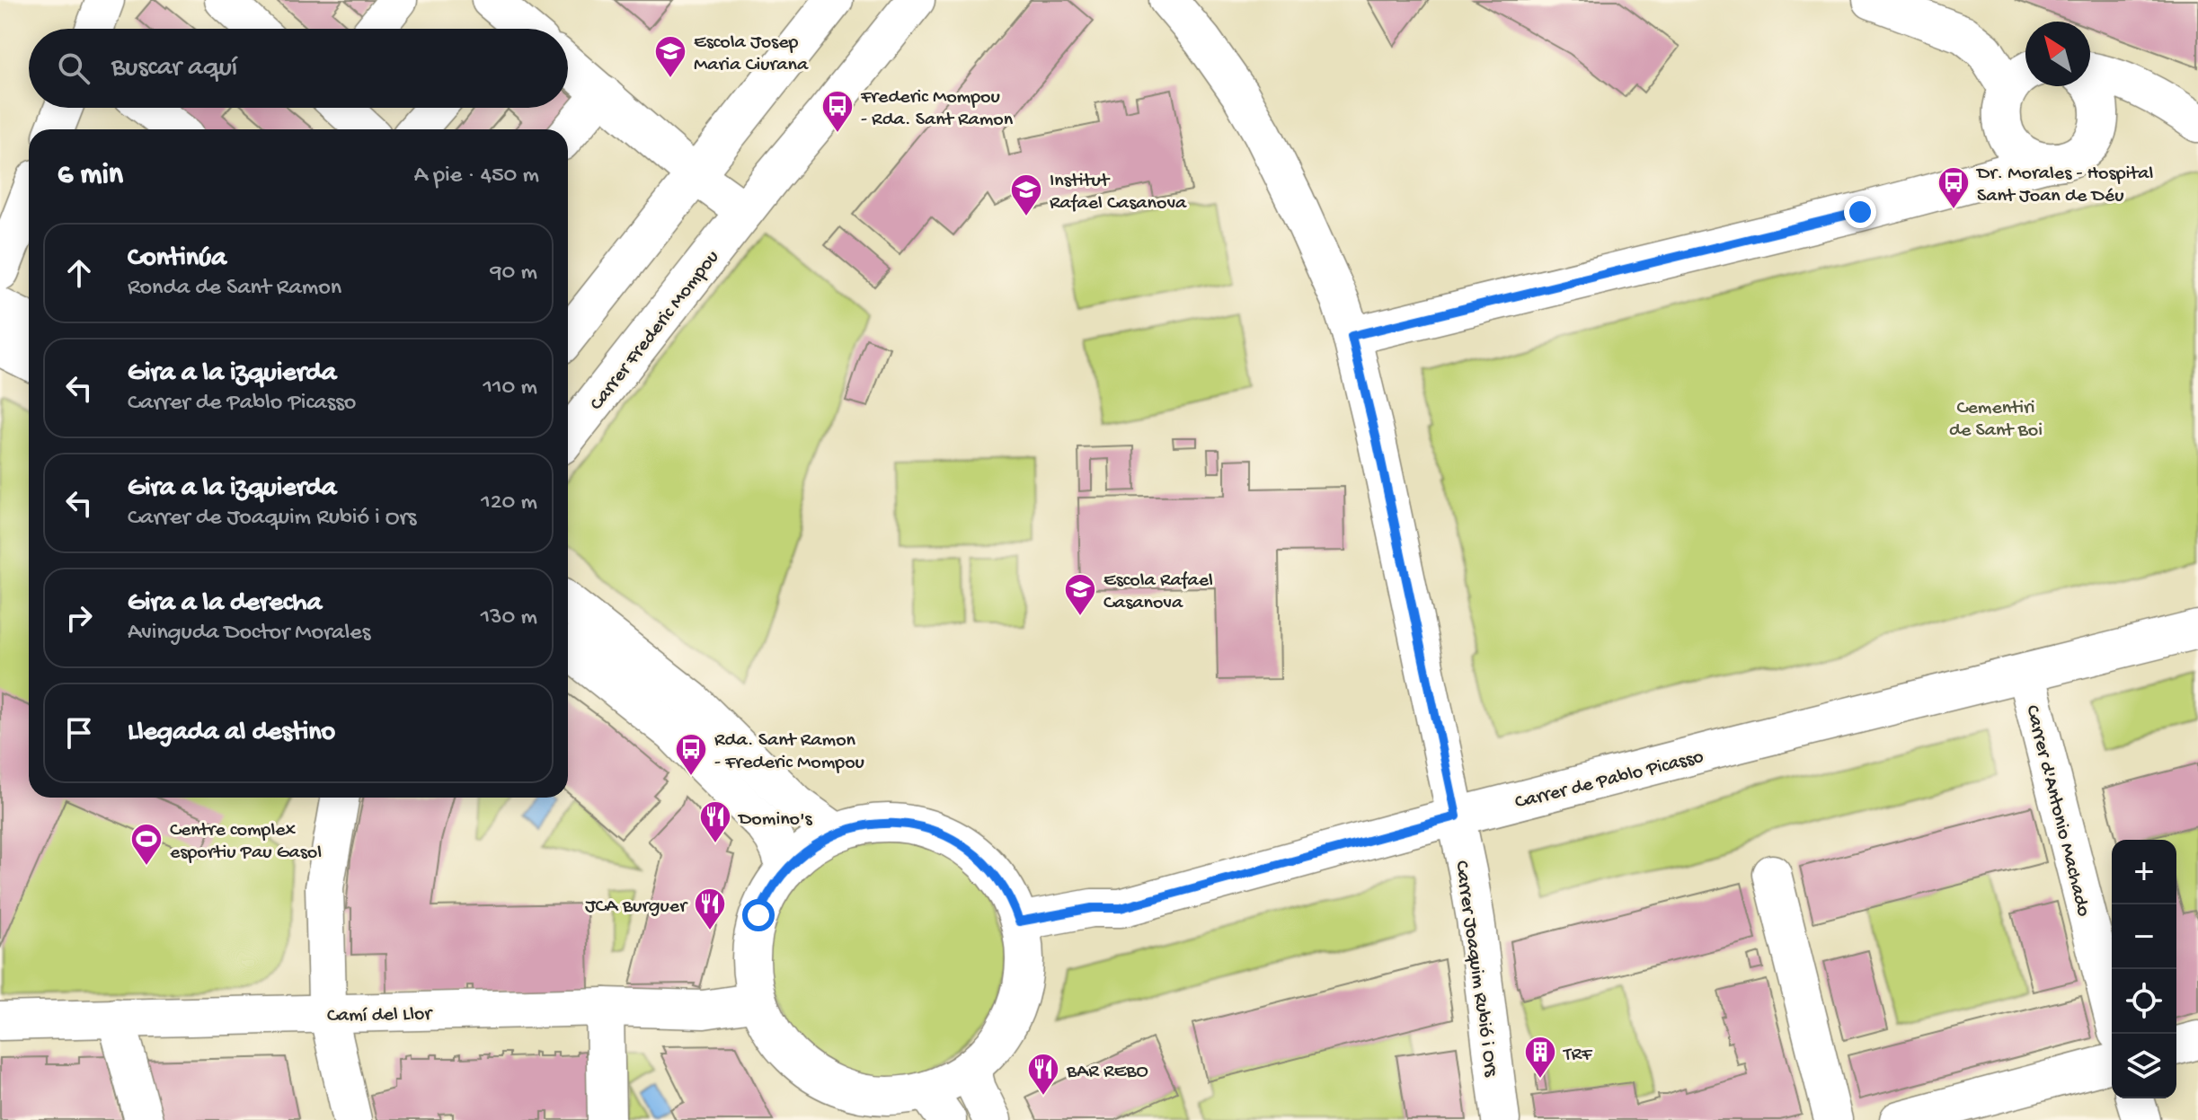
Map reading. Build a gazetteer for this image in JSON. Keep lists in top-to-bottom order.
{
  "streets": {
    "street": [
      "Carrer Frederic Mompou",
      "Carrer de Pablo Picasso",
      "Carrer d'Antonio Machado",
      "Carrer Joaquim Rubió i Ors",
      "Camí del Llor"
    ]
  },
  "crossings": [
    ["Carrer de Pablo Picasso", "Carrer d'Antonio Machado"],
    ["Carrer de Pablo Picasso", "Carrer Joaquim Rubió i Ors"]
  ],
  "parks": ["Cementiri de Sant Boi"],
  "places": {
    "school or university": ["Escola Josep Maria Ciurana", "Institut Rafael Casanova", "Escola Rafael Casanova"],
    "bus stop": ["Frederic Mompou - Rda. Sant Ramon", "Dr. Morales - Hospital Sant Joan de Déu", "Rda. Sant Ramon - Frederic Mompou"],
    "restaurant": ["Domino's", "JCA Burguer", "BAR REBO"],
    "sports": ["Centre complex esportiu Pau Gasol"],
    "building": ["TRF"]
  },
  "north": "top left",
  "page": {
    "search": "Buscar aquí",
    "heading": ["6 min", "A pie · 450 m"],
    "list": [
      ["Continúa", "Ronda de Sant Ramon", "90 m"],
      ["Gira a la izquierda", "Carrer de Pablo Picasso", "110 m"],
      ["Gira a la izquierda", "Carrer de Joaquim Rubió i Ors", "120 m"],
      ["Gira a la derecha", "Avinguda Doctor Morales", "130 m"],
      "Llegada al destino"
    ],
    "map_buttons": ["+", "−"]
  }
}
